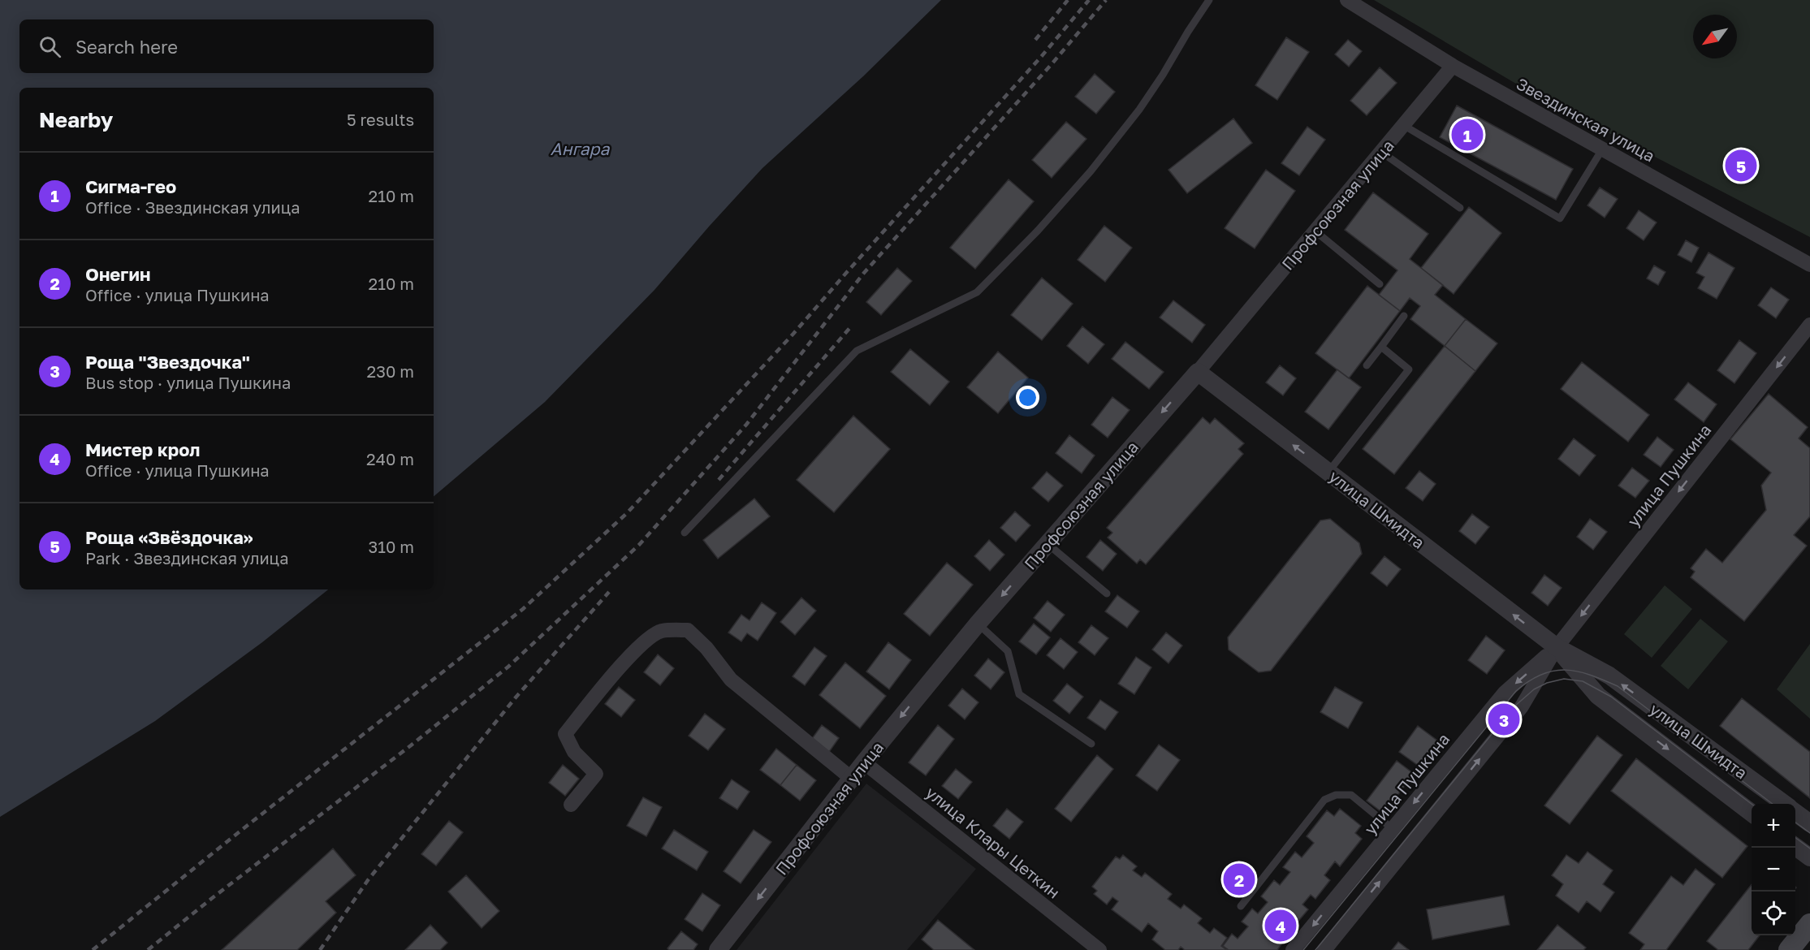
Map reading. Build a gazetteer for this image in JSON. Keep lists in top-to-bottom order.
{
  "streets": {
    "street": [
      "Звездинская улица",
      "Профсоюзная улица",
      "улица Пушкина",
      "улица Шмидта",
      "улица Клары Цеткин"
    ]
  },
  "crossings": [
    ["Звездинская улица", "Профсоюзная улица"],
    ["Профсоюзная улица", "улица Шмидта"],
    ["Профсоюзная улица", "улица Клары Цеткин"],
    ["улица Пушкина", "улица Шмидта"]
  ],
  "one_way": ["Профсоюзная улица"],
  "water": ["Ангара"],
  "north": "bottom left",
  "page": {
    "search": "Search here",
    "heading": ["Nearby", "5 results"],
    "pins": [
      "1",
      "5",
      "3",
      "2",
      "4"
    ],
    "list": [
      {
        "mark": "1",
        "name": "Сигма-гео",
        "note": "Office · Звездинская улица",
        "value": "210 m"
      },
      {
        "mark": "2",
        "name": "Онегин",
        "note": "Office · улица Пушкина",
        "value": "210 m"
      },
      {
        "mark": "3",
        "name": "Роща \"Звездочка\"",
        "note": "Bus stop · улица Пушкина",
        "value": "230 m"
      },
      {
        "mark": "4",
        "name": "Мистер крол",
        "note": "Office · улица Пушкина",
        "value": "240 m"
      },
      {
        "mark": "5",
        "name": "Роща «Звёздочка»",
        "note": "Park · Звездинская улица",
        "value": "310 m"
      }
    ],
    "map_buttons": ["+", "−"]
  }
}
